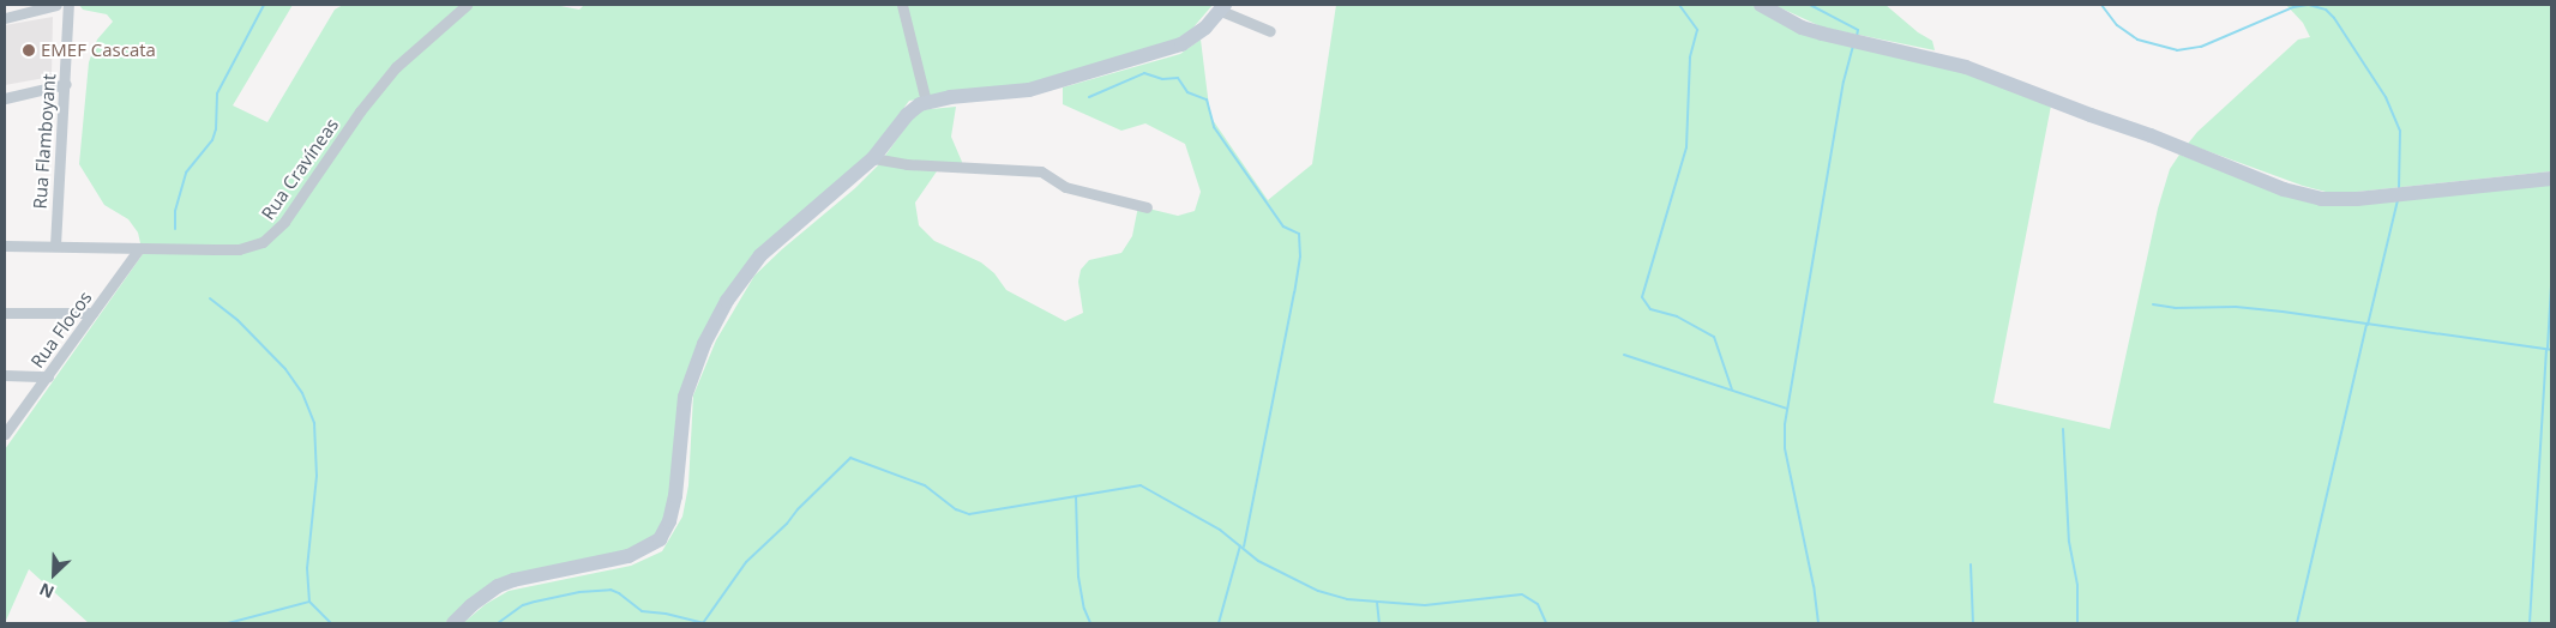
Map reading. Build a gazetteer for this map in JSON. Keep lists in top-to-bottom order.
{
  "streets": {
    "street": ["Rua Flamboyant", "Rua Cravíneas", "Rua Flocos"]
  },
  "crossings": [
    ["Rua Flamboyant", "Rua Cravíneas"],
    ["Rua Cravíneas", "Rua Flocos"]
  ],
  "places": ["EMEF Cascata"],
  "north": "bottom left"
}
